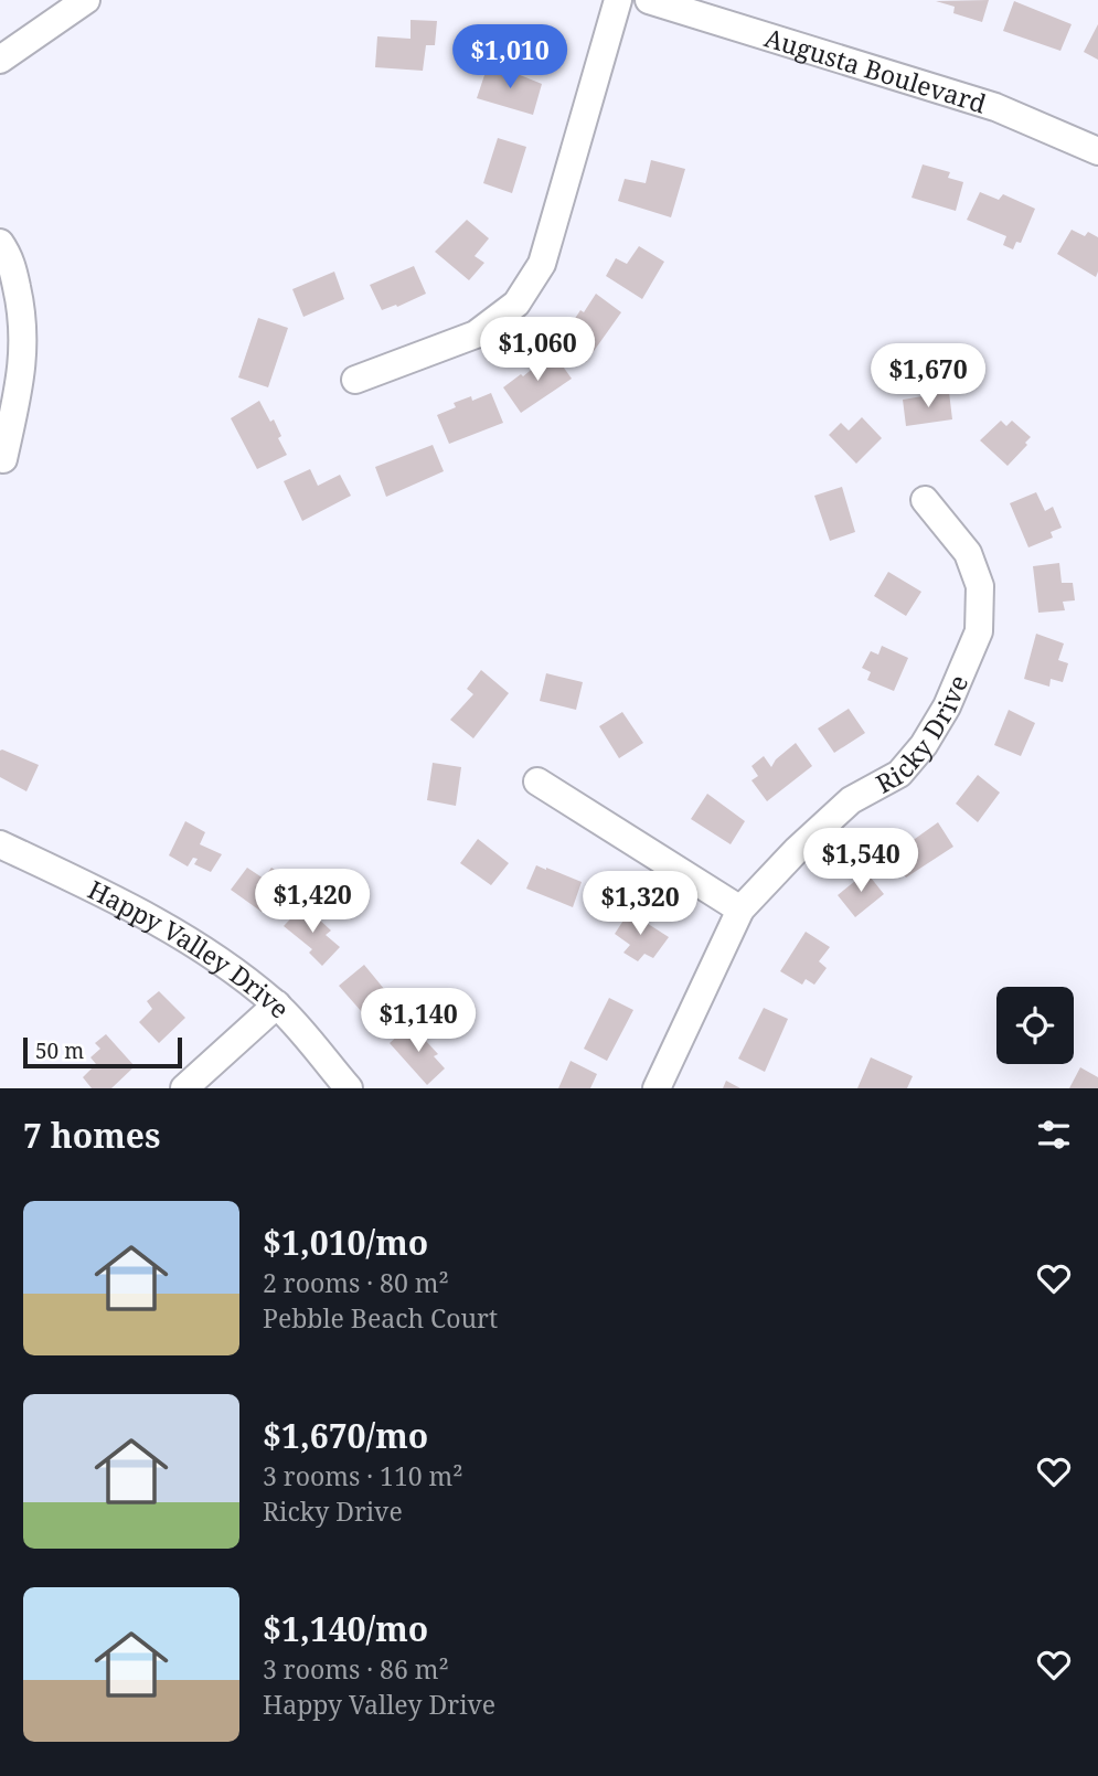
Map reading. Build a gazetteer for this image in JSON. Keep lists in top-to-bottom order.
{
  "streets": {
    "street": ["Augusta Boulevard", "Ricky Drive", "Happy Valley Drive"]
  },
  "scale_bar": "50 m",
  "page": {
    "price": [
      "$1,010",
      "$1,060",
      "$1,670",
      "$1,540",
      "$1,420",
      "$1,320",
      "$1,140"
    ],
    "scale": "50 m",
    "heading": "7 homes",
    "list": [
      {
        "name": "$1,010/mo",
        "note": "2 rooms · 80 m² · Pebble Beach Court"
      },
      {
        "name": "$1,670/mo",
        "note": "3 rooms · 110 m² · Ricky Drive"
      },
      {
        "name": "$1,140/mo",
        "note": "3 rooms · 86 m² · Happy Valley Drive"
      }
    ]
  }
}
